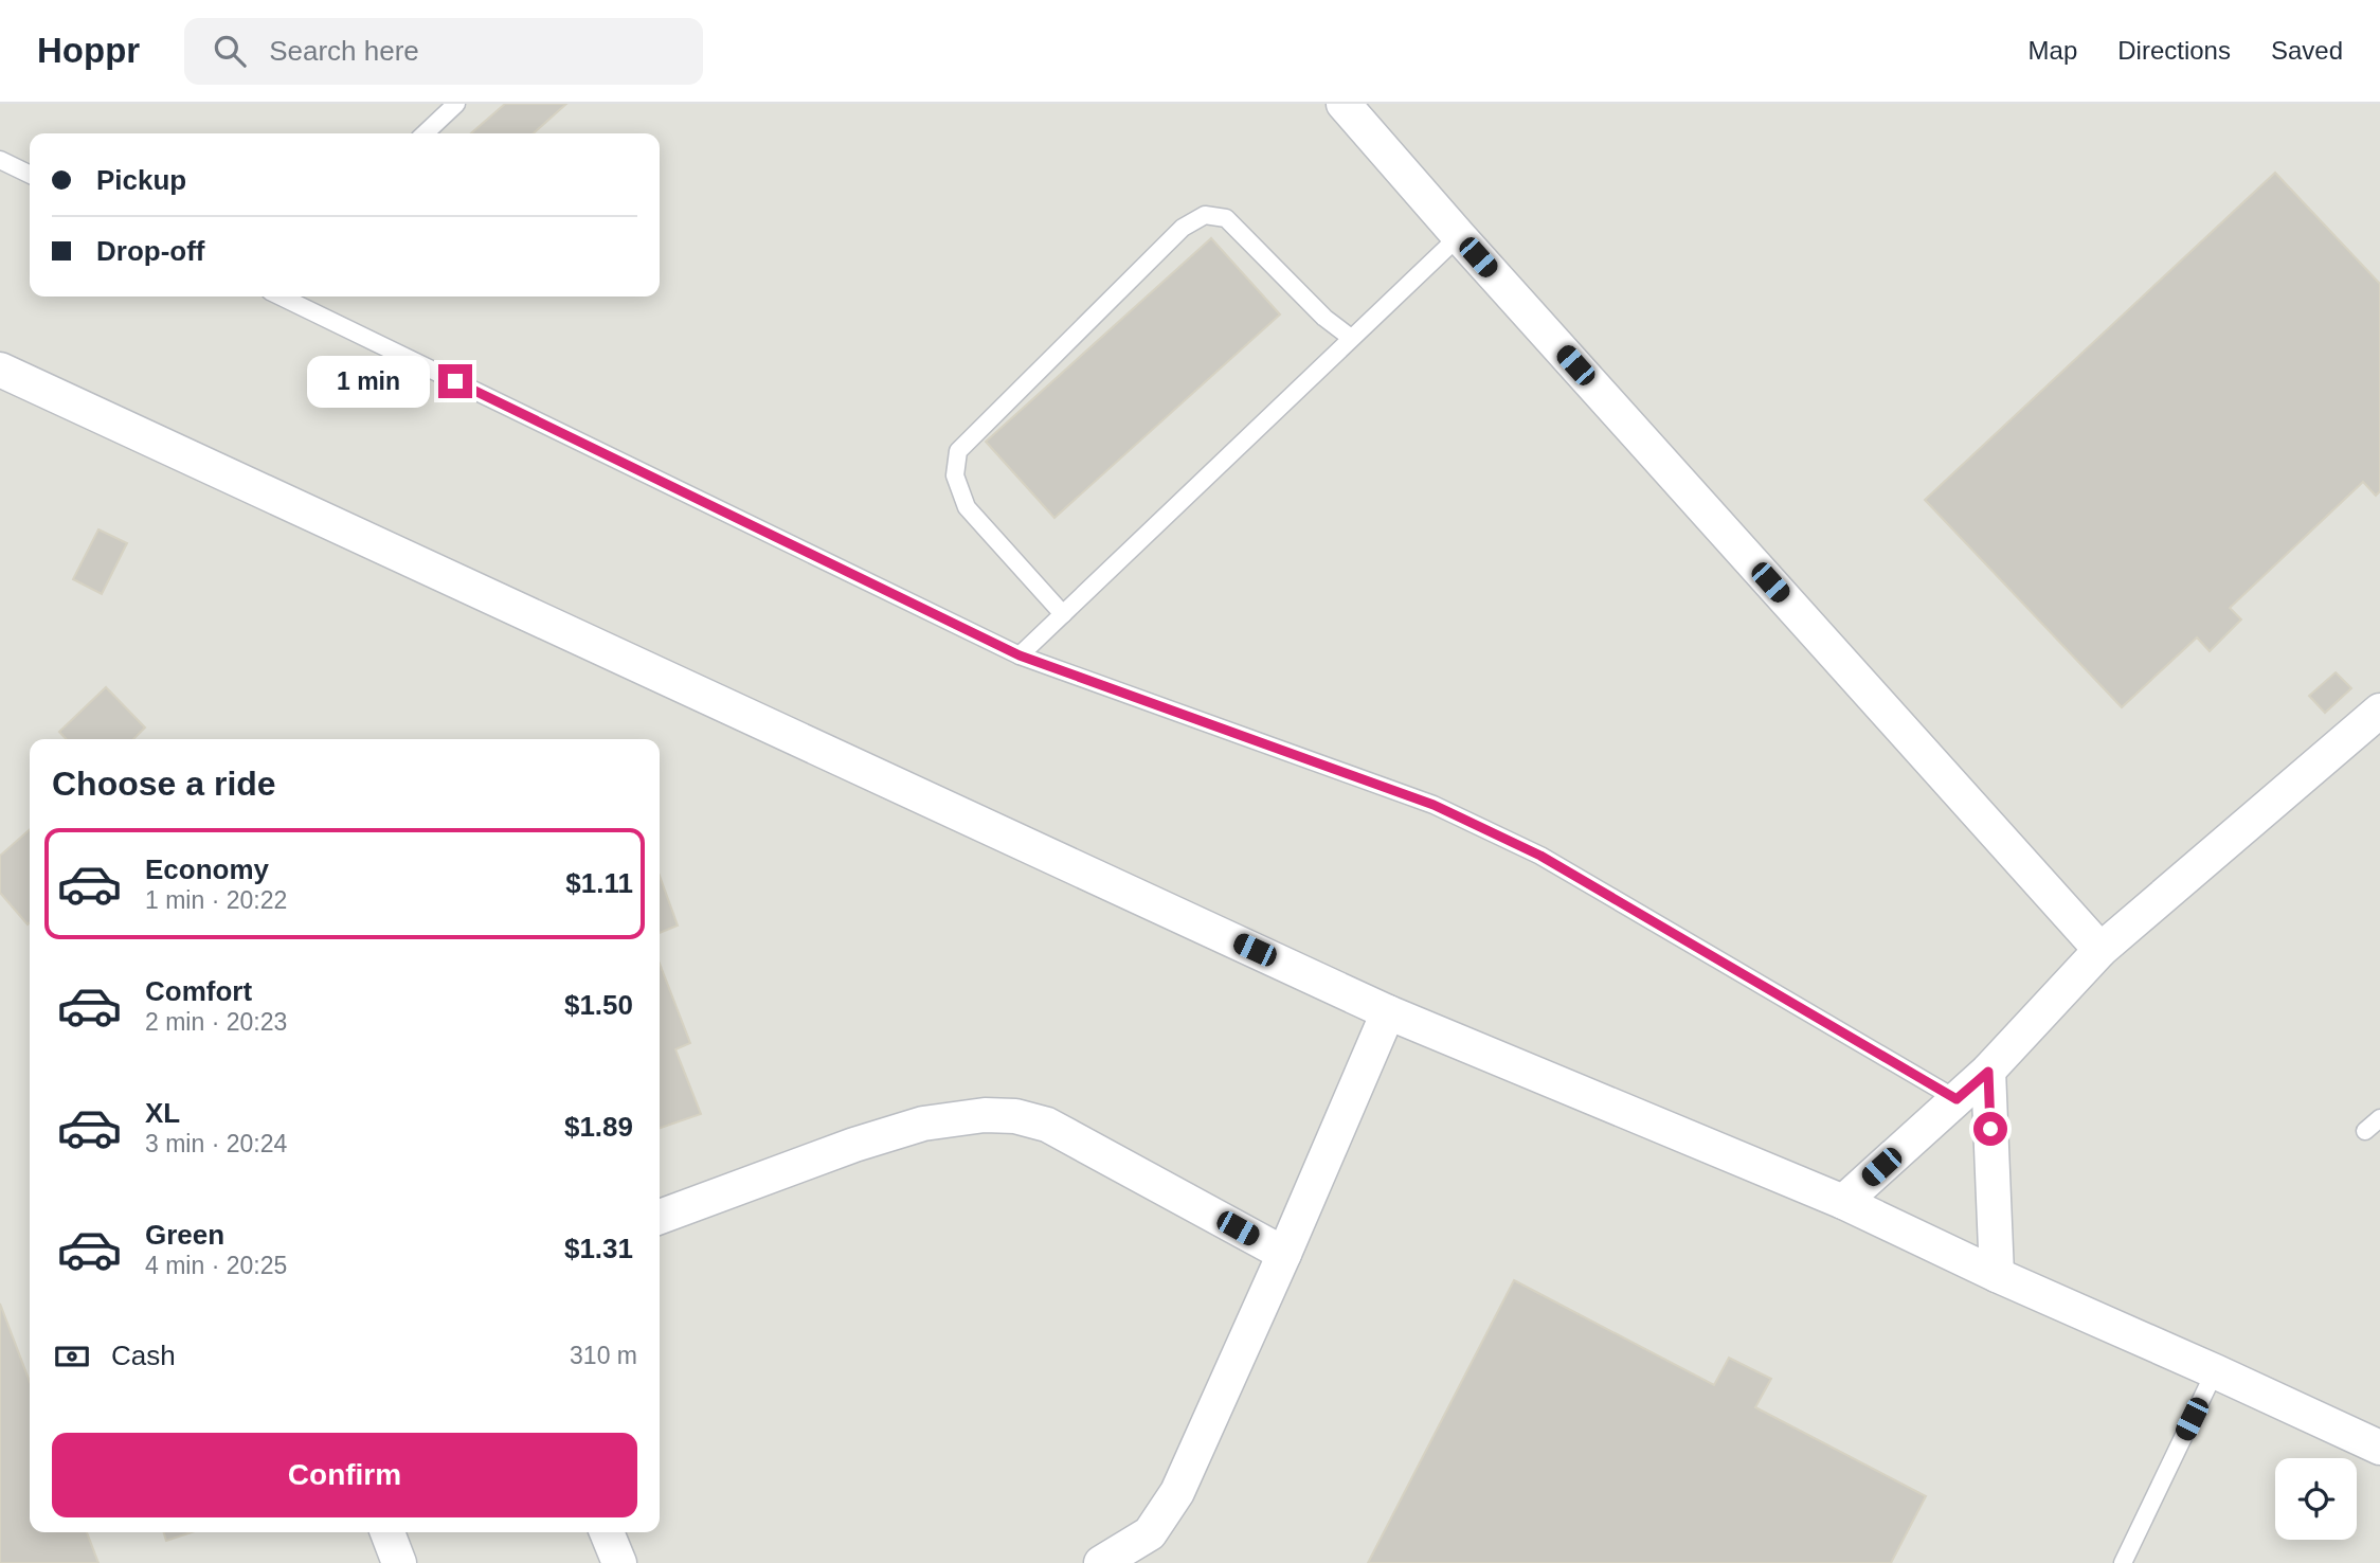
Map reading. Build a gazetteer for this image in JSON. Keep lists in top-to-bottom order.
{
  "page": {
    "header": "Hoppr",
    "search": "Search here",
    "nav": ["Map", "Directions", "Saved"],
    "banner": ["Pickup", "Drop-off"],
    "bubble": "1 min",
    "heading": "Choose a ride",
    "list": [
      {
        "name": "Economy",
        "note": "1 min · 20:22",
        "value": "$1.11"
      },
      {
        "name": "Comfort",
        "note": "2 min · 20:23",
        "value": "$1.50"
      },
      {
        "name": "XL",
        "note": "3 min · 20:24",
        "value": "$1.89"
      },
      {
        "name": "Green",
        "note": "4 min · 20:25",
        "value": "$1.31"
      }
    ],
    "pay": ["Cash", "310 m"],
    "buttons": "Confirm"
  }
}
